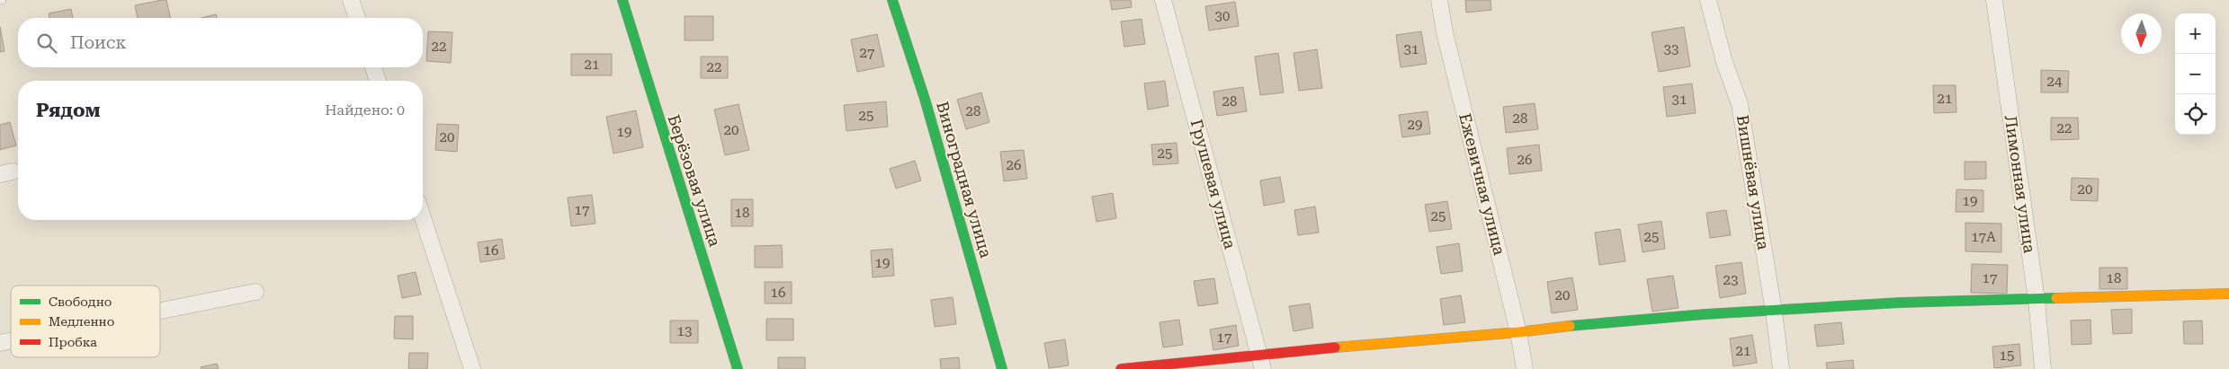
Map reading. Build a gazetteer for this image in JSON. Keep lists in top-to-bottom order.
{
  "streets": {
    "street": [
      "Виноградная улица",
      "Берёзовая улица",
      "Вишнёвая улица",
      "Грушевая улица",
      "Ежевичная улица",
      "Лимонная улица"
    ]
  },
  "house_numbers": [
    "30",
    "22",
    "31",
    "33",
    "27",
    "21",
    "22",
    "24",
    "21",
    "31",
    "28",
    "28",
    "25",
    "28",
    "29",
    "22",
    "20",
    "19",
    "20",
    "25",
    "26",
    "26",
    "20",
    "19",
    "17",
    "18",
    "25",
    "25",
    "17А",
    "16",
    "19",
    "17",
    "18",
    "23",
    "16",
    "20",
    "13",
    "17",
    "21",
    "15"
  ],
  "legend": ["Свободно", "Медленно", "Пробка"],
  "north": "bottom",
  "page": {
    "map_buttons": ["+", "−"],
    "search": "Поиск",
    "heading": ["Рядом", "Найдено: 0"]
  }
}
